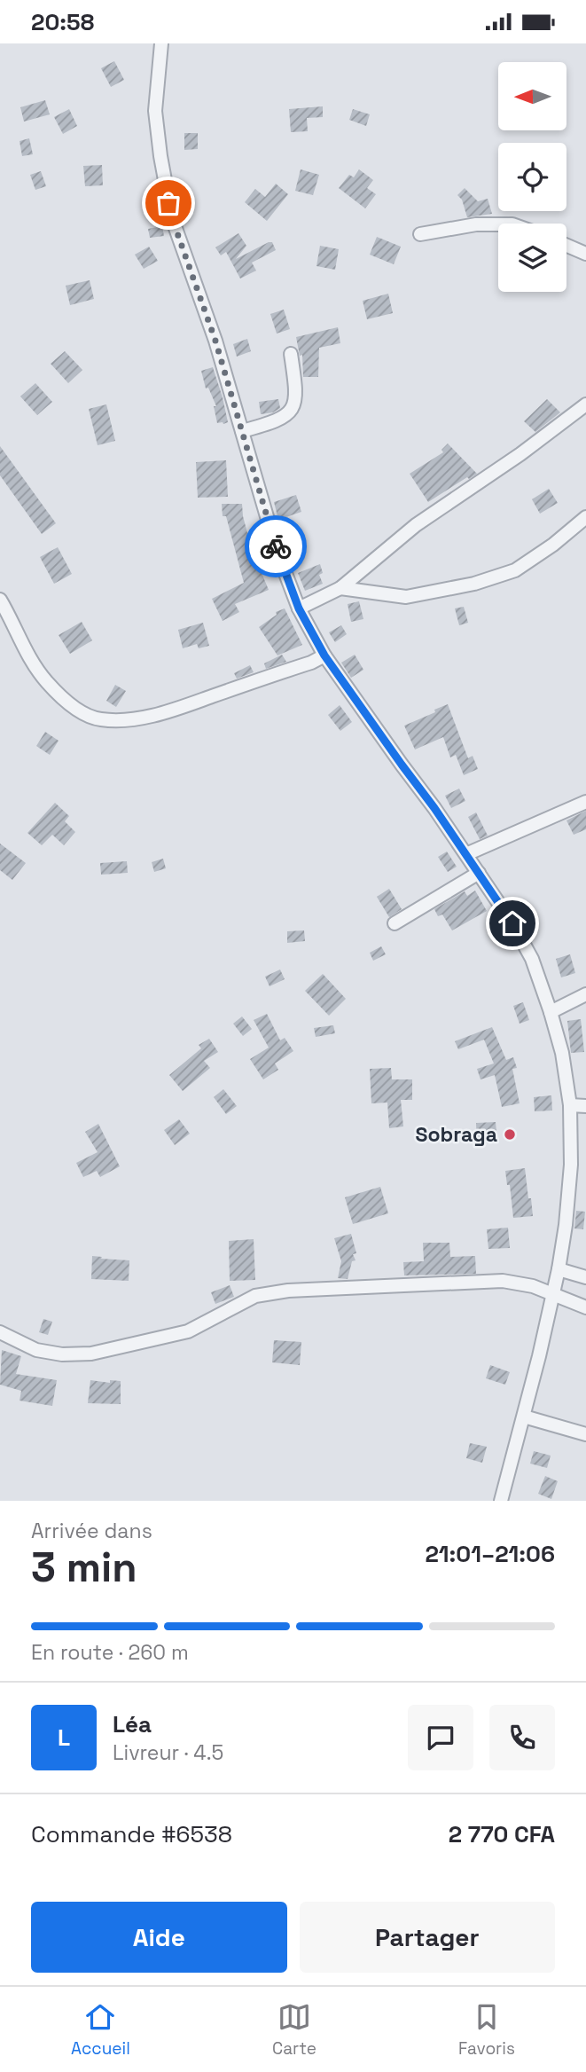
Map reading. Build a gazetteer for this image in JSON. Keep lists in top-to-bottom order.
{
  "places": ["Sobraga"],
  "north": "left",
  "page": {
    "status": "20:58",
    "heading": ["3 min", "Arrivée dans", "21:01–21:06"],
    "panel": [
      "Léa",
      "Livreur · 4.5",
      "Commande #6538",
      "2 770 CFA"
    ],
    "bar": "En route · 260 m",
    "round": "L",
    "buttons": ["Aide", "Partager"],
    "tabs": ["Accueil", "Carte", "Favoris"]
  }
}
